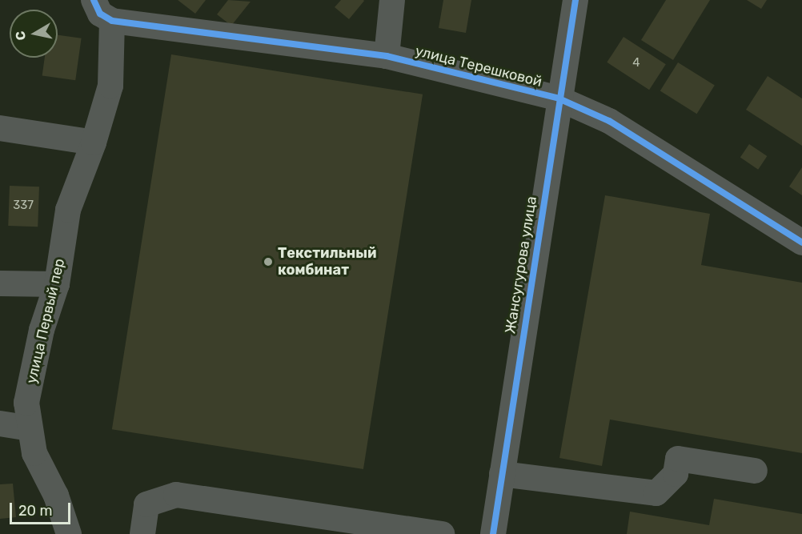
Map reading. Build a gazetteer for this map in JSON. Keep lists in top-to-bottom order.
{
  "streets": {
    "street": ["улица Терешковой", "Жансугурова улица", "улица Первый пер"]
  },
  "crossings": [
    ["улица Терешковой", "Жансугурова улица"],
    ["улица Терешковой", "улица Первый пер"]
  ],
  "places": ["Текстильный комбинат"],
  "house_numbers": ["4", "337"],
  "scale_bar": "20 m",
  "north": "left"
}
